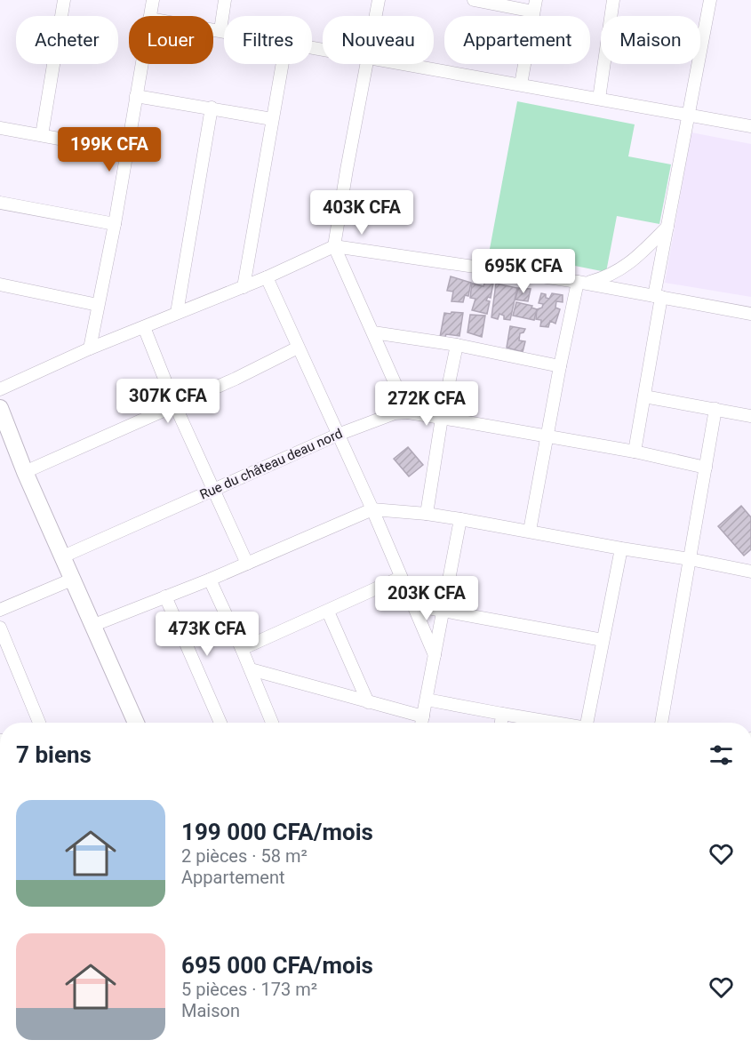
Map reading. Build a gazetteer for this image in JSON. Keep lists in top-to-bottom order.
{
  "streets": {
    "street": ["Rue du château deau nord"]
  },
  "page": {
    "chip": [
      "Acheter",
      "Louer",
      "Filtres",
      "Nouveau",
      "Appartement",
      "Maison"
    ],
    "price": [
      "199K CFA",
      "403K CFA",
      "695K CFA",
      "307K CFA",
      "272K CFA",
      "203K CFA",
      "473K CFA"
    ],
    "heading": "7 biens",
    "list": [
      {
        "name": "199 000 CFA/mois",
        "note": "2 pièces · 58 m² · Appartement"
      },
      {
        "name": "695 000 CFA/mois",
        "note": "5 pièces · 173 m² · Maison"
      }
    ]
  }
}
